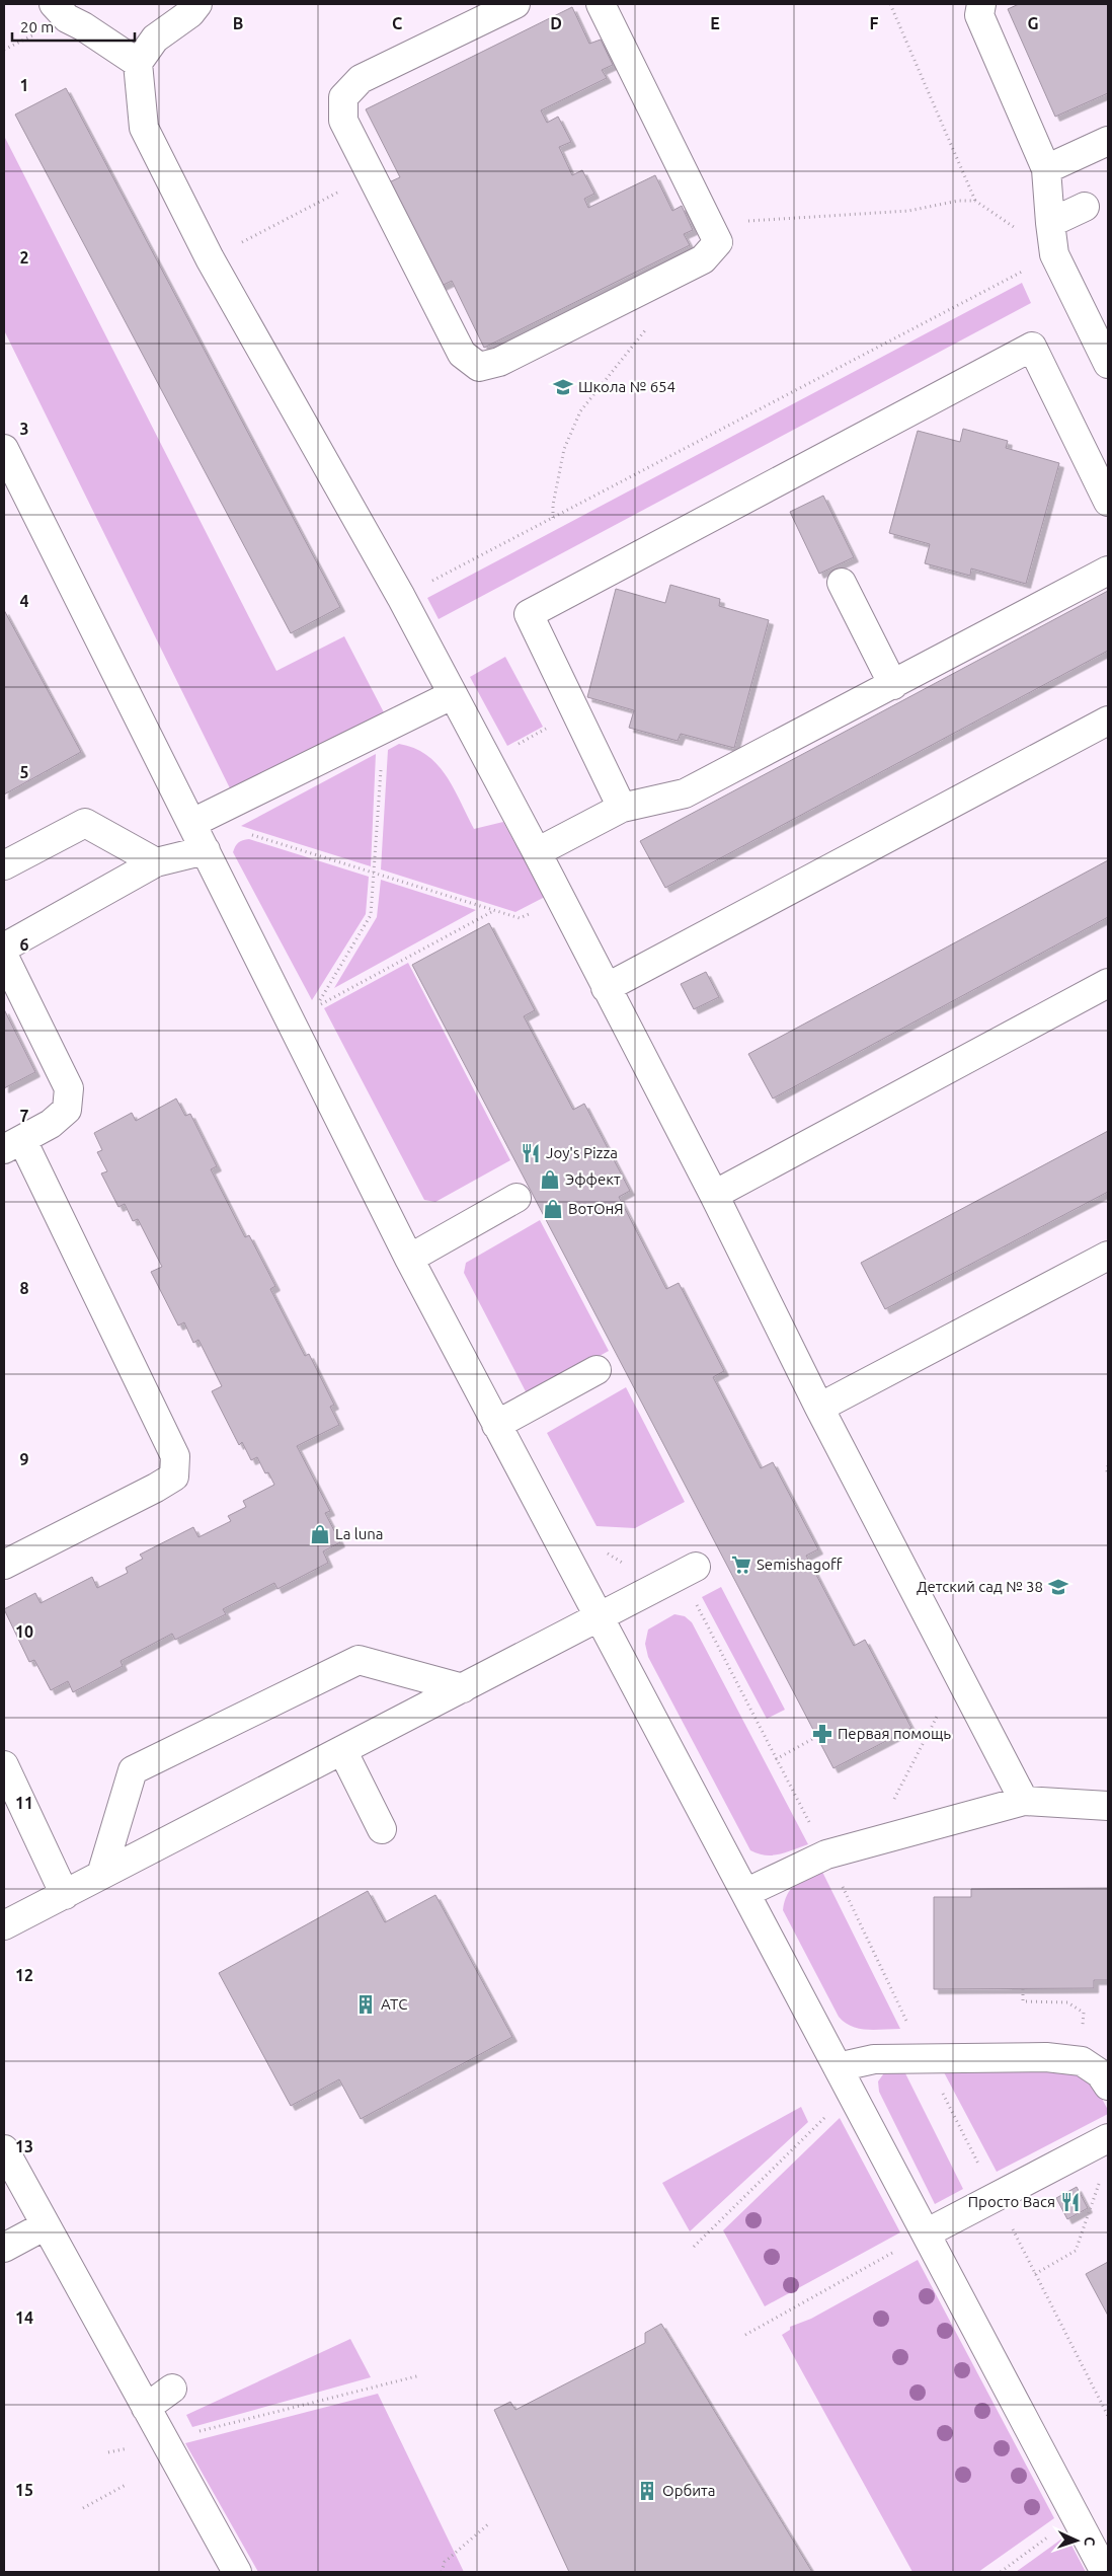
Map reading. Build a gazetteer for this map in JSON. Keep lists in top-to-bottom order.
{
  "places": {
    "school or university": ["Школа № 654", "Детский сад № 38"],
    "restaurant": ["Joy's Pizza", "Просто Вася"],
    "shop": ["Эффект", "ВотОнЯ", "La luna"],
    "supermarket": ["Semishagoff"],
    "pharmacy": ["Первая помощь"],
    "building": ["АТС", "Орбита"]
  },
  "scale_bar": "20 m",
  "north": "right",
  "grid": {
    "columns": [
      "B",
      "C",
      "D",
      "E",
      "F",
      "G"
    ],
    "rows": [
      "1",
      "2",
      "3",
      "4",
      "5",
      "6",
      "7",
      "8",
      "9",
      "10",
      "11",
      "12",
      "13",
      "14",
      "15"
    ]
  }
}
